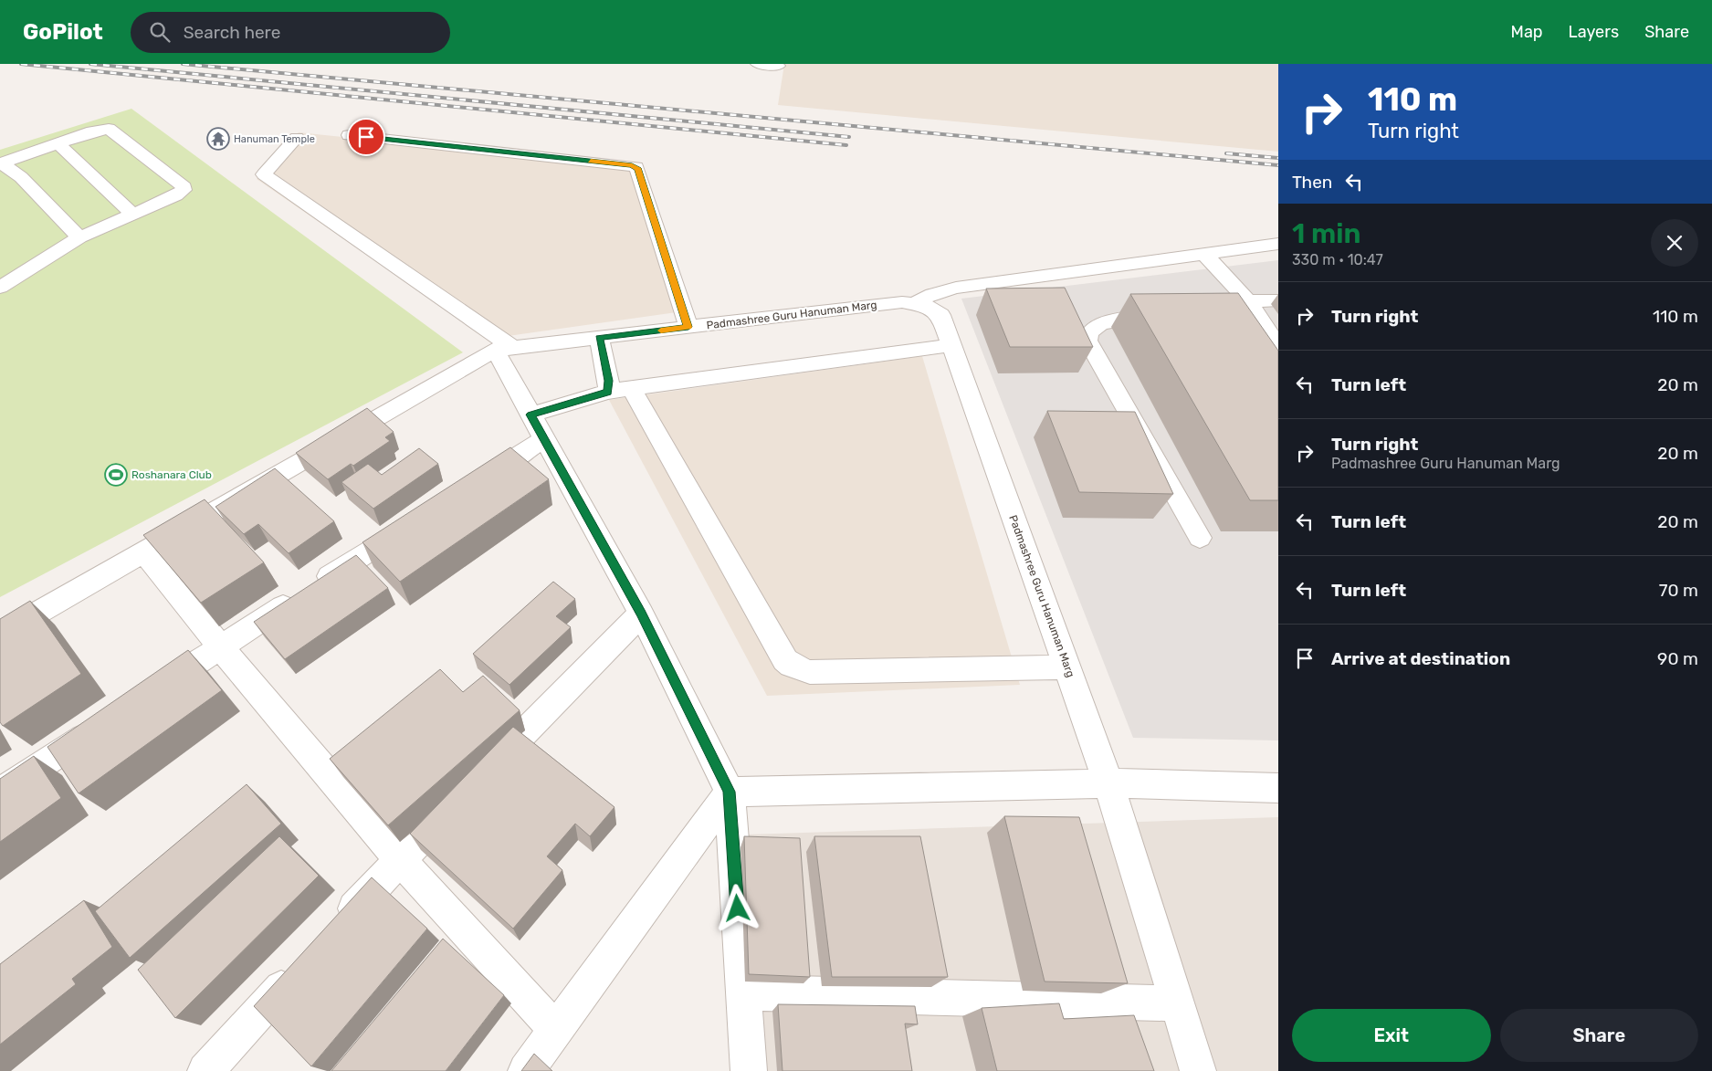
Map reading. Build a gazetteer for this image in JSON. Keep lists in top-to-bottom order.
{
  "streets": {
    "street": ["Padmashree Guru Hanuman Marg"]
  },
  "places": {
    "temple": ["Hanuman Temple"],
    "sports": ["Roshanara Club"]
  },
  "page": {
    "header": "GoPilot",
    "search": "Search here",
    "nav": ["Map", "Layers", "Share"],
    "turn": ["110 m", "Turn right"],
    "then": "Then",
    "heading": ["1 min", "330 m · 10:47"],
    "list": [
      {
        "name": "Turn right",
        "value": "110 m"
      },
      {
        "name": "Turn left",
        "value": "20 m"
      },
      {
        "name": "Turn right",
        "note": "Padmashree Guru Hanuman Marg",
        "value": "20 m"
      },
      {
        "name": "Turn left",
        "value": "20 m"
      },
      {
        "name": "Turn left",
        "value": "70 m"
      },
      {
        "name": "Arrive at destination",
        "value": "90 m"
      }
    ],
    "buttons": ["Exit", "Share"]
  }
}
